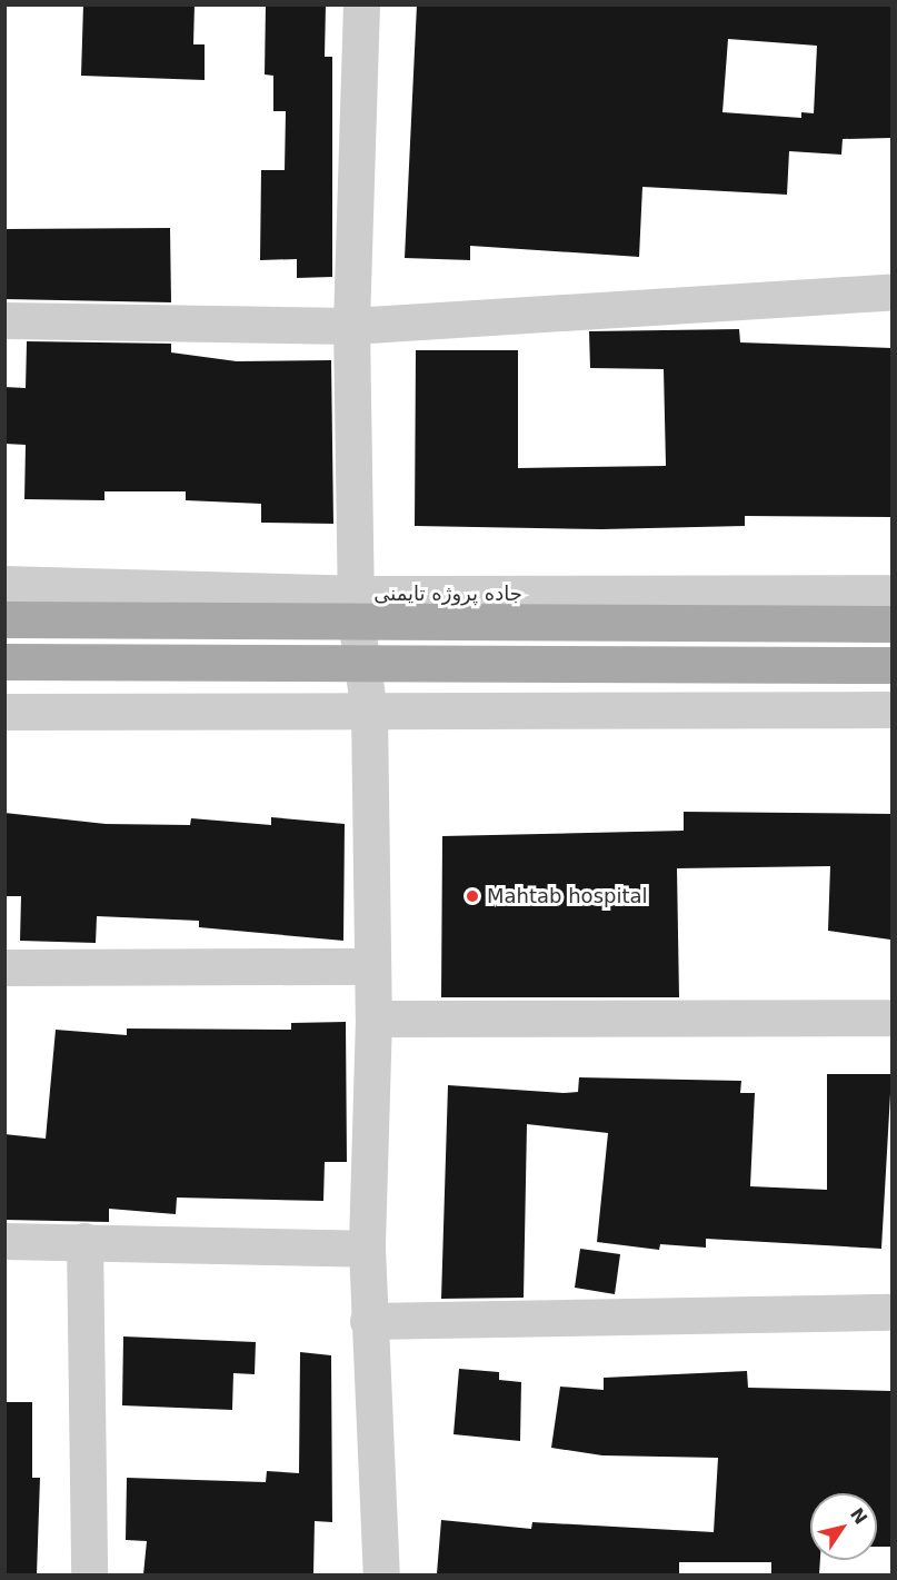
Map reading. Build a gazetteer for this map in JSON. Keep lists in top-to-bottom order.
{
  "streets": {
    "main road": ["جاده پروژه تایمنی"]
  },
  "places": ["Mahtab hospital"],
  "north": "top right"
}
